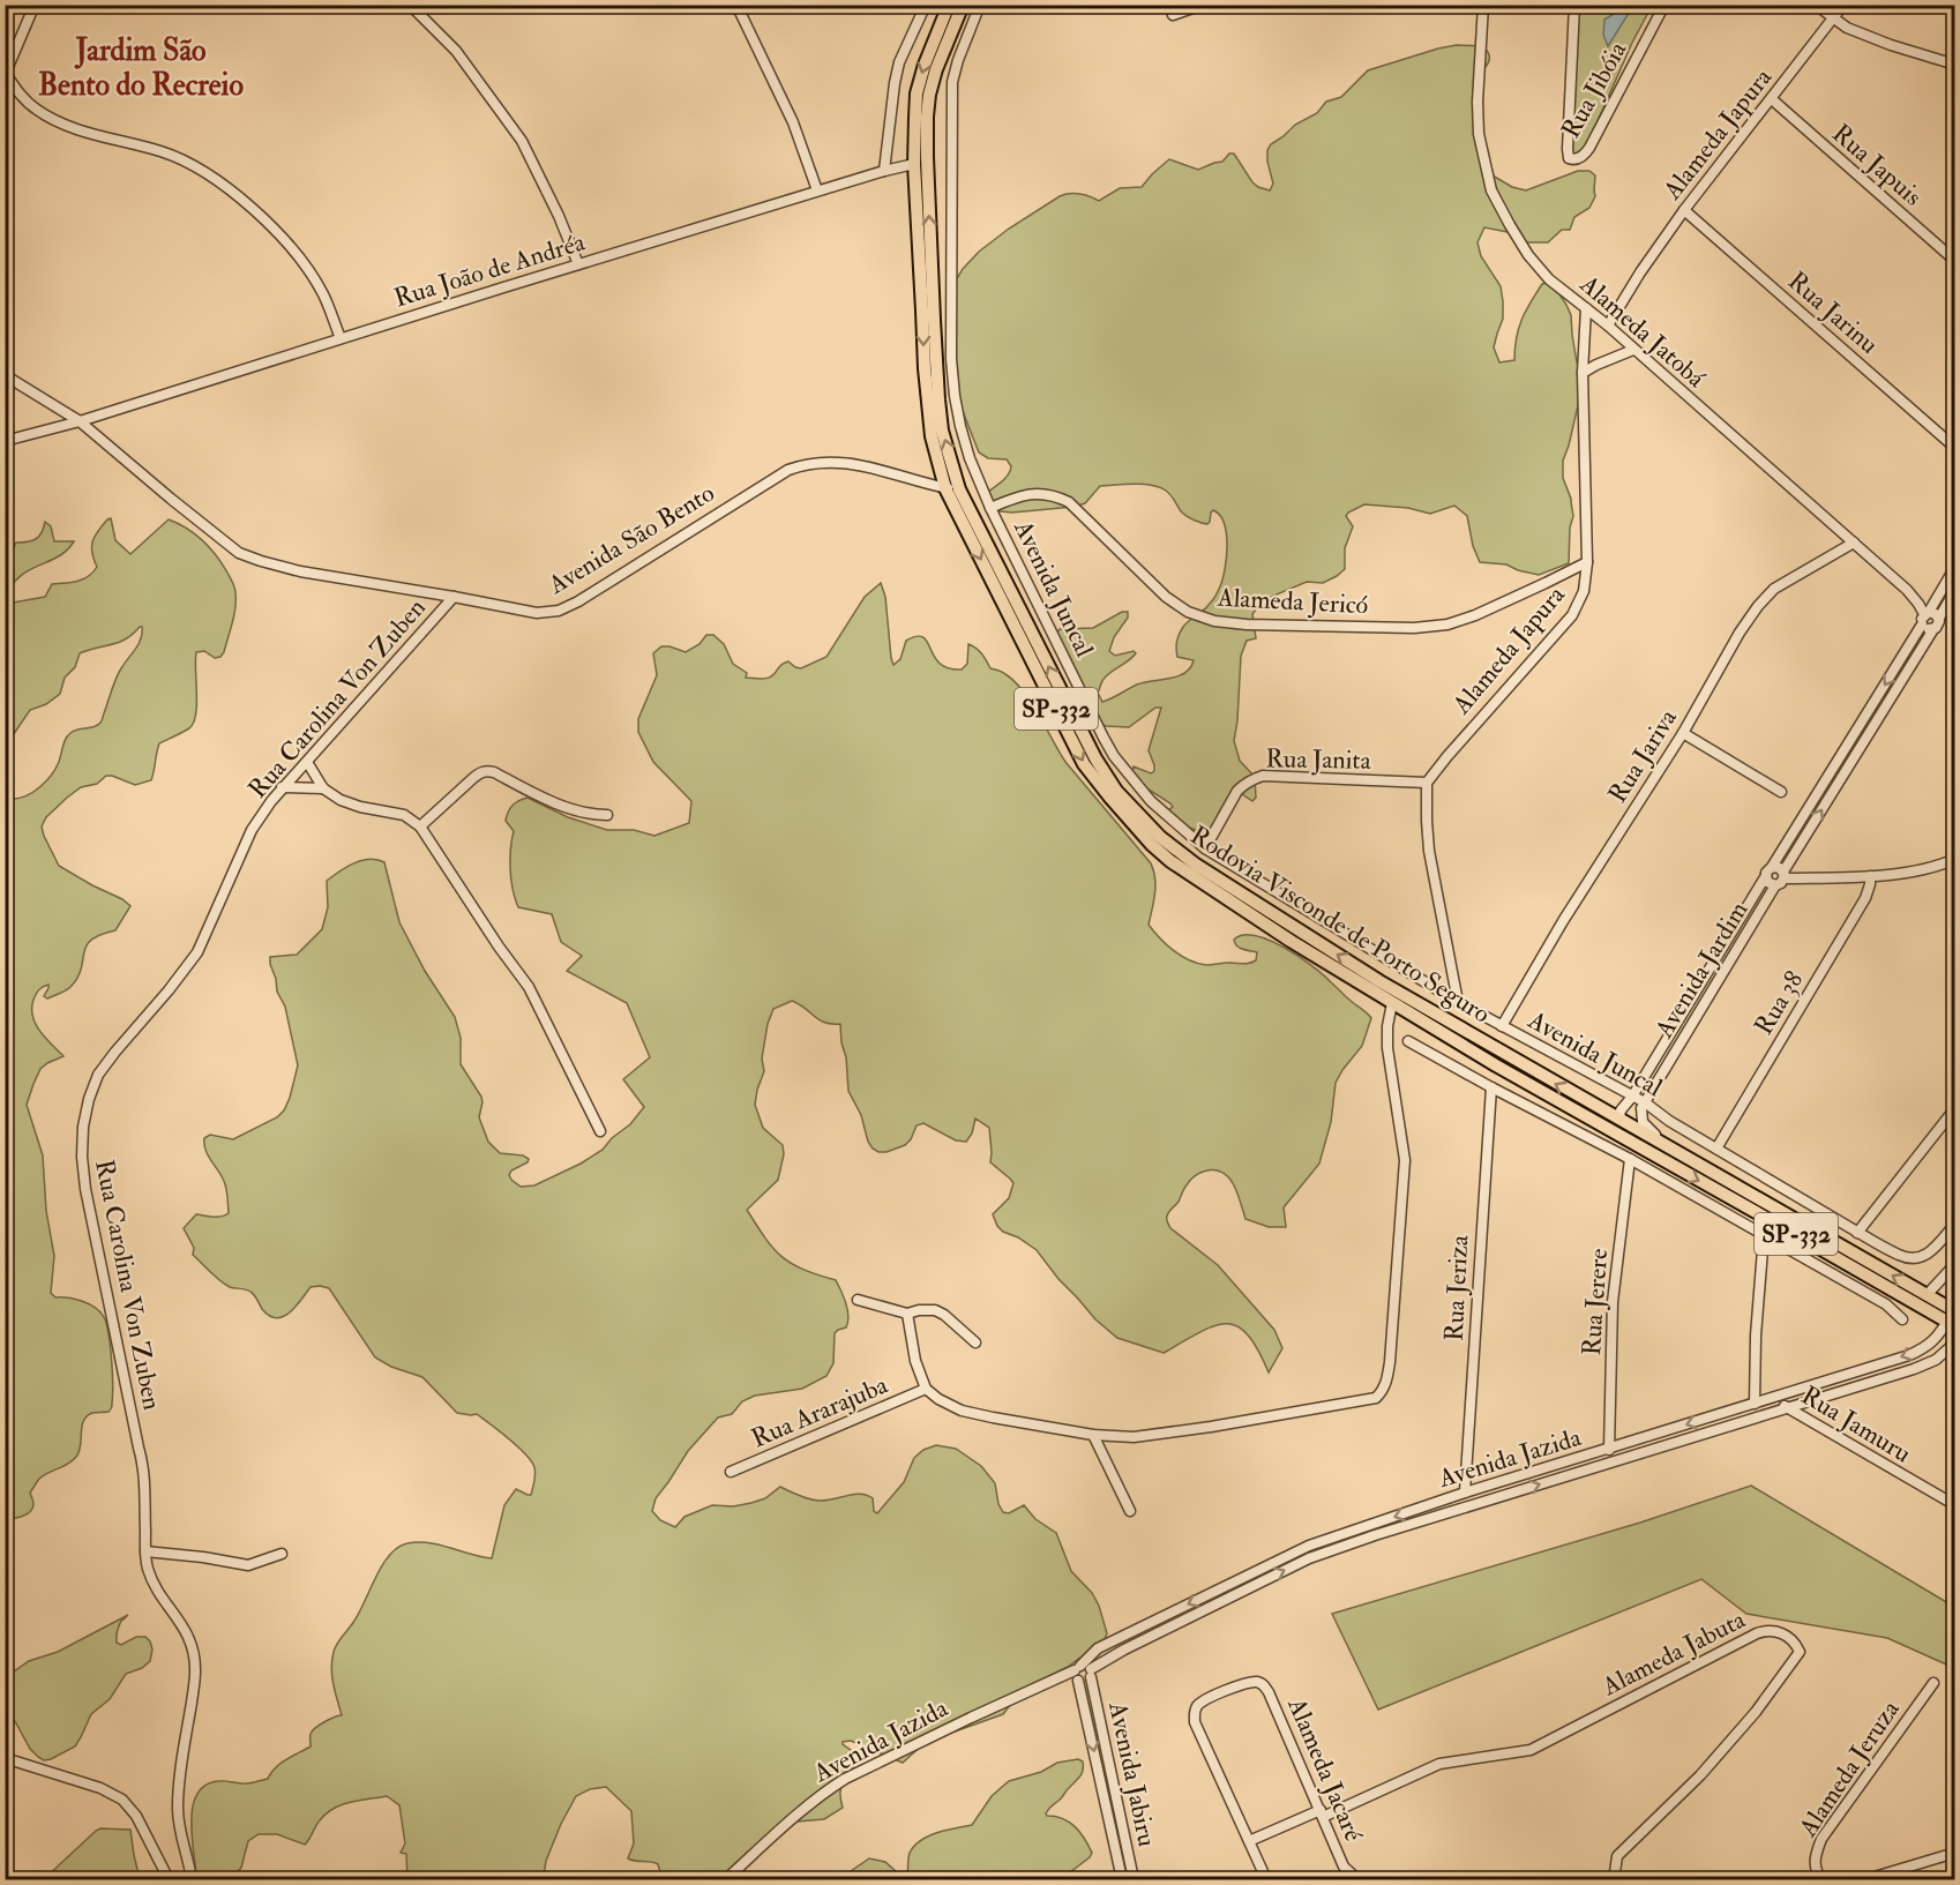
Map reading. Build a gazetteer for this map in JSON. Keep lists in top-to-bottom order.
{
  "streets": {
    "main road": ["SP-332", "Rodovia Visconde de Porto Seguro"],
    "street": [
      "Rua Jibóia",
      "Alameda Japura",
      "Rua Japuis",
      "Rua João de Andréa",
      "Rua Jarinu",
      "Alameda Jatobá",
      "Avenida São Bento",
      "Avenida Juncal",
      "Alameda Jericó",
      "Rua Carolina Von Zuben",
      "Rua Jariva",
      "Rua Janita",
      "Avenida Jardim",
      "Rua 38",
      "Rua Jeriza",
      "Rua Jerere",
      "Rua Ararajuba",
      "Rua Jamuru",
      "Avenida Jazida",
      "Alameda Jabuta",
      "Alameda Jeruza",
      "Alameda Jacaré",
      "Avenida Jabiru"
    ]
  },
  "crossings": [
    ["Alameda Japura", "Rua Japuis"],
    ["Alameda Japura", "Rua Jarinu"],
    ["Alameda Japura", "Alameda Jatobá"],
    ["Alameda Japura", "Alameda Jericó"],
    ["Alameda Japura", "Rua Janita"],
    ["Rua João de Andréa", "Avenida São Bento"],
    ["Rua João de Andréa", "Rodovia Visconde de Porto Seguro"],
    ["Alameda Jatobá", "Rua Jariva"],
    ["Alameda Jatobá", "Avenida Jardim"],
    ["Avenida São Bento", "Rua Carolina Von Zuben"],
    ["Avenida São Bento", "Rodovia Visconde de Porto Seguro"],
    ["Avenida Juncal", "Alameda Jericó"],
    ["Avenida Juncal", "Rua Jariva"],
    ["Avenida Juncal", "Rua Janita"],
    ["Avenida Juncal", "Avenida Jardim"],
    ["Avenida Juncal", "Rua 38"],
    ["SP-332", "Rodovia Visconde de Porto Seguro"],
    ["SP-332", "Avenida Jazida"],
    ["Rodovia Visconde de Porto Seguro", "Avenida Jardim"],
    ["Rua Jeriza", "Avenida Jazida"],
    ["Rua Jerere", "Avenida Jazida"],
    ["Rua Jamuru", "Avenida Jazida"],
    ["Avenida Jazida", "Avenida Jabiru"],
    ["Alameda Jabuta", "Alameda Jacaré"]
  ],
  "districts": ["Jardim São Bento do Recreio"]
}
